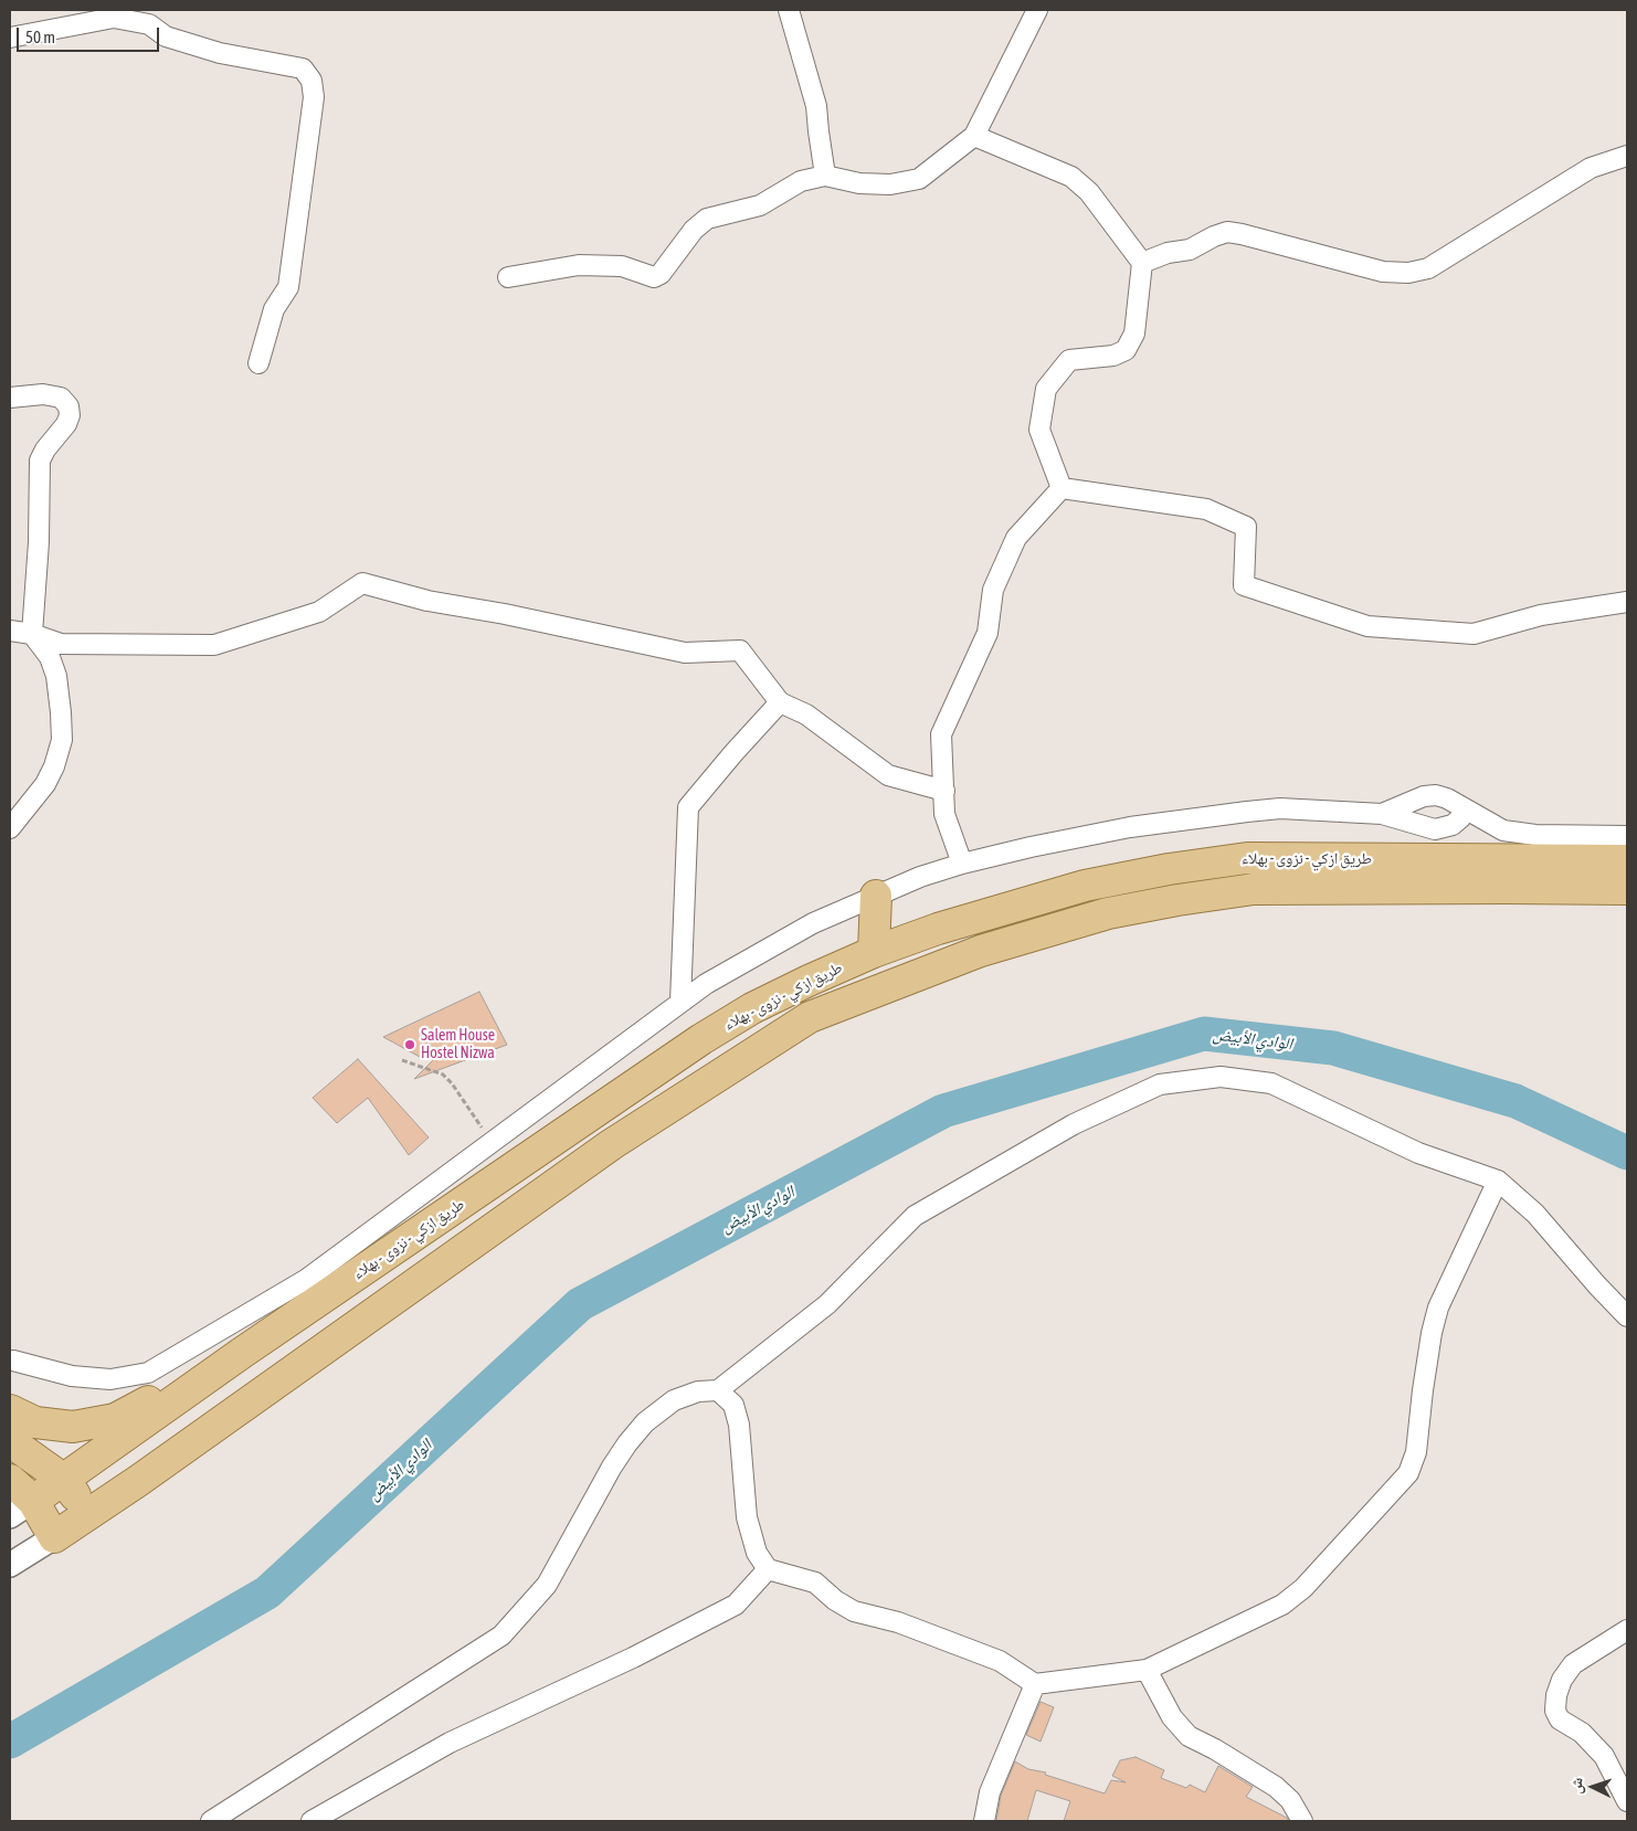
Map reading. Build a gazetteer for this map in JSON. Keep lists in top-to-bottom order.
{
  "streets": {
    "main road": ["طريق ازكي - نزوى - بهلاء"]
  },
  "water": ["الوادي الأبيض"],
  "places": ["Salem House Hostel Nizwa"],
  "scale_bar": "50 m",
  "north": "left"
}
